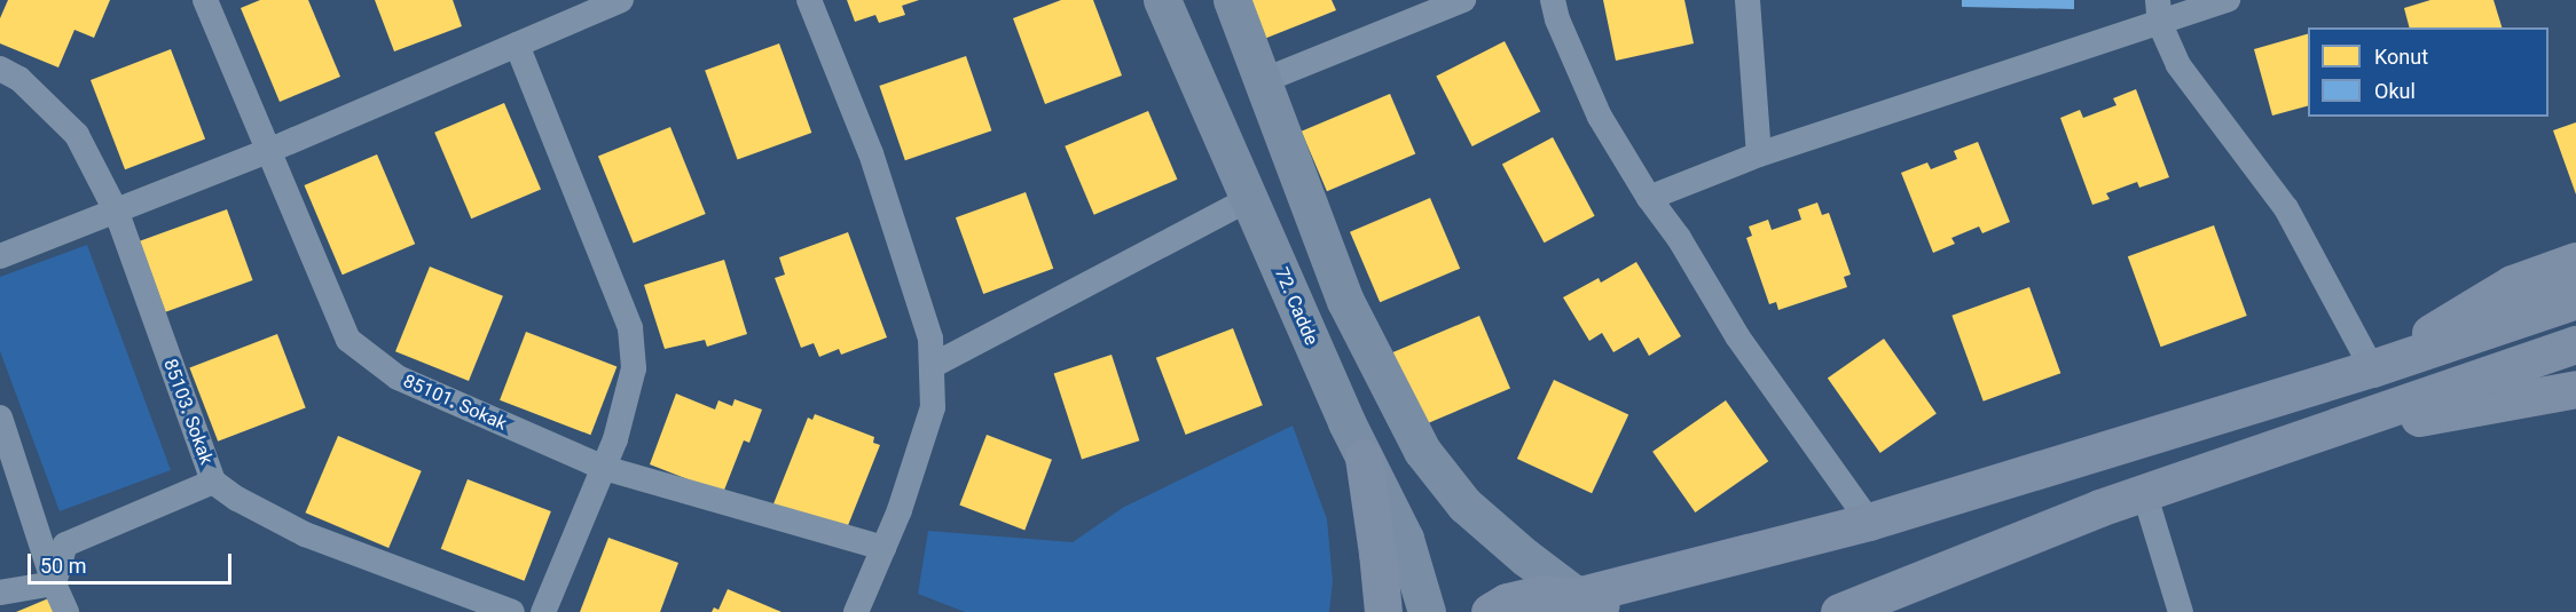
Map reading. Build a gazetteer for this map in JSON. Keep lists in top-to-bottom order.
{
  "streets": {
    "main road": ["72. Cadde"],
    "street": ["85101. Sokak", "85103. Sokak"]
  },
  "legend": ["Konut", "Okul"],
  "scale_bar": "50 m"
}
